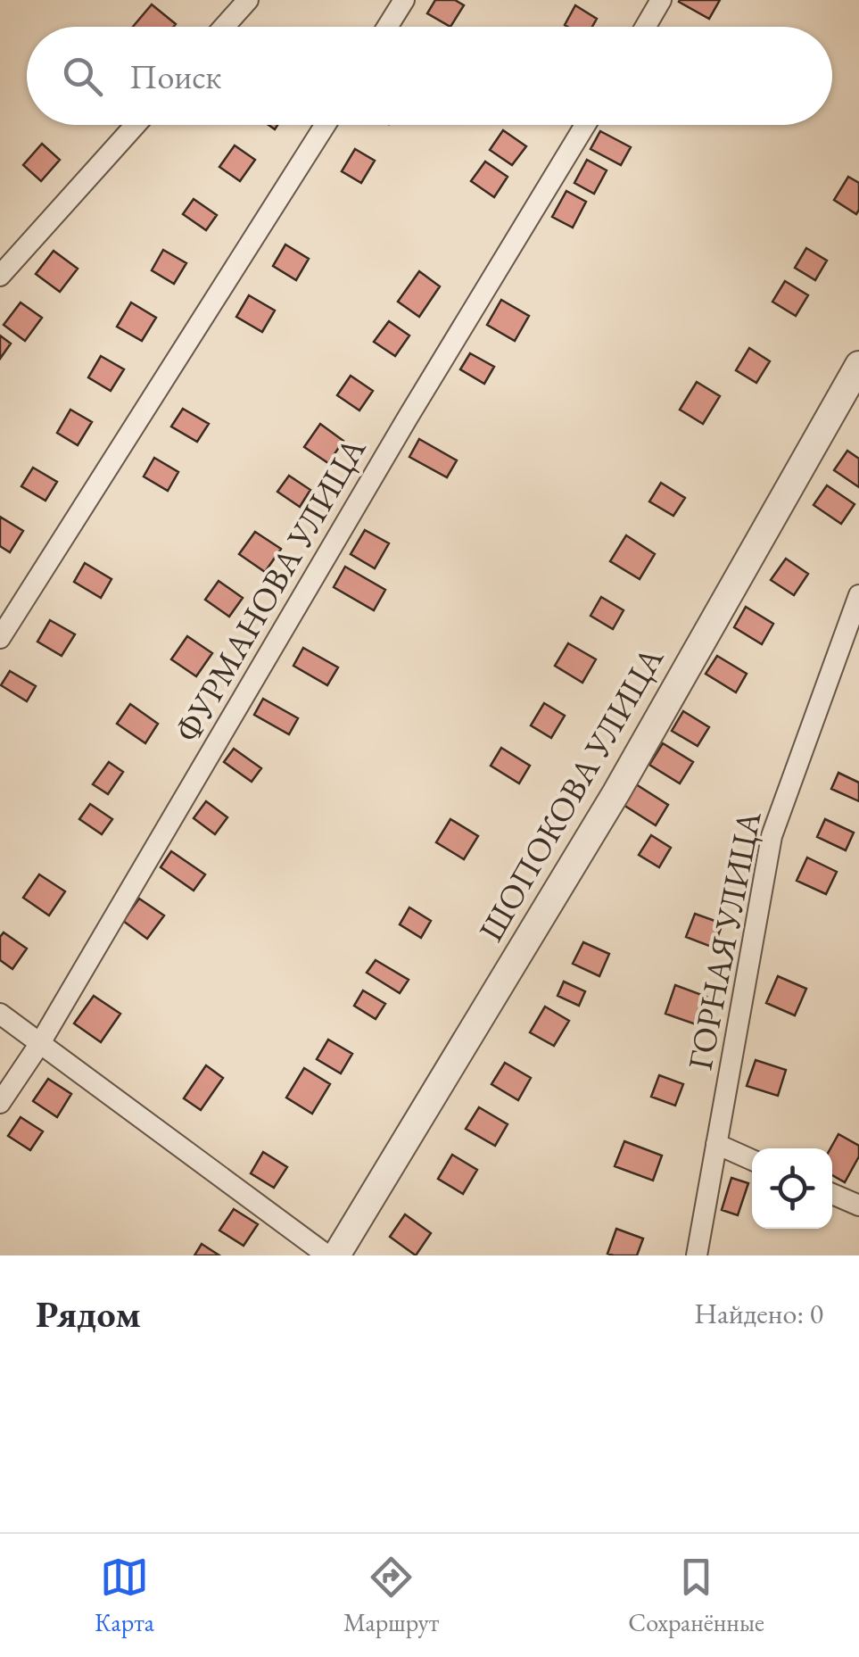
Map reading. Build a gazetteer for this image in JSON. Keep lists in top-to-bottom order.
{
  "streets": {
    "street": ["ФУРМАНОВА УЛИЦА", "ШОПОКОВА УЛИЦА", "ГОРНАЯ УЛИЦА"]
  },
  "page": {
    "search": "Поиск",
    "heading": ["Рядом", "Найдено: 0"],
    "nav": ["Карта", "Маршрут", "Сохранённые"]
  }
}
